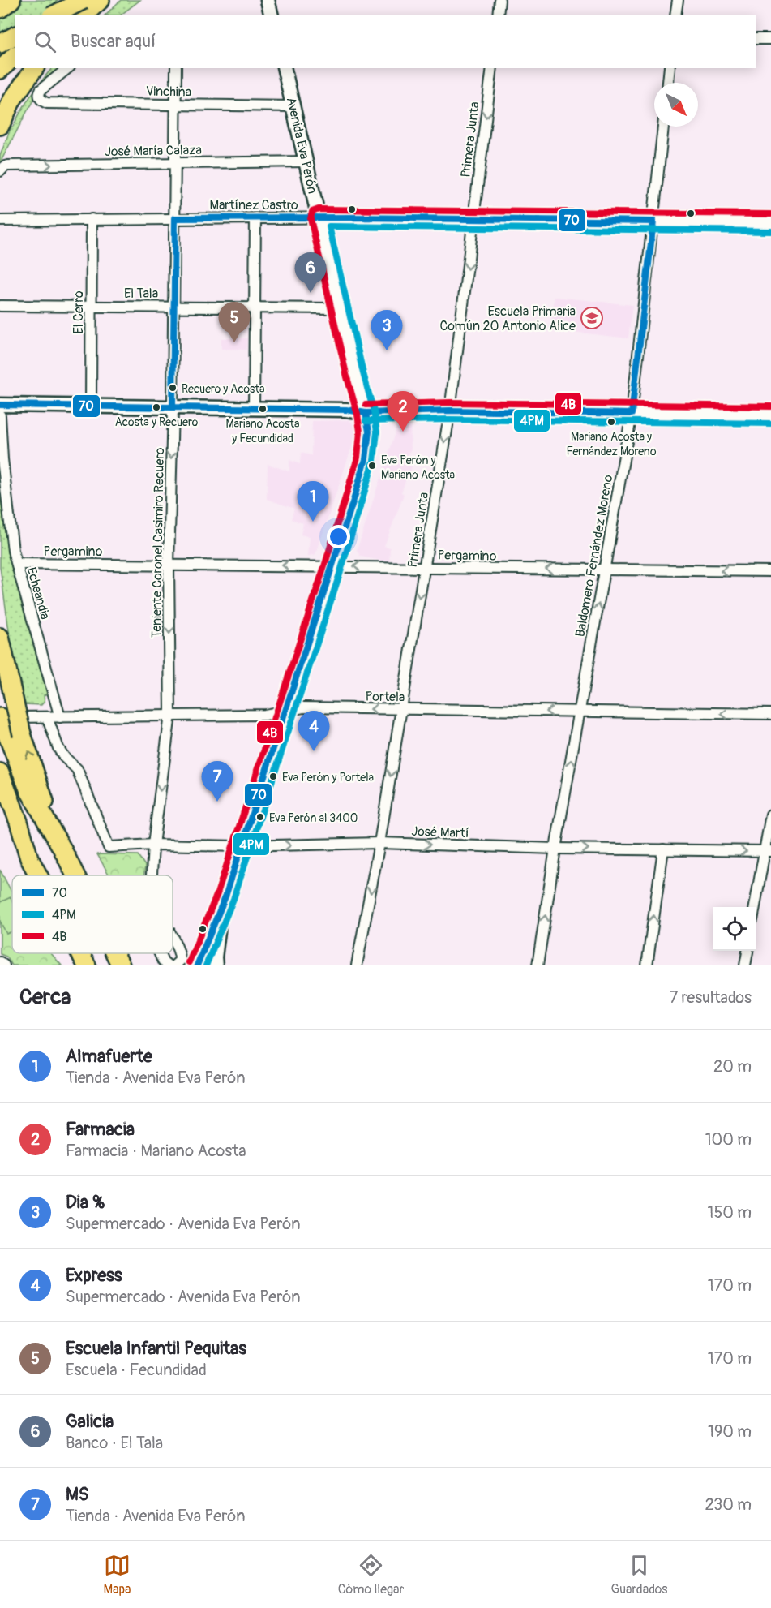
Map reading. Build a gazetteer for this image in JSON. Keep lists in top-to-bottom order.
{
  "streets": {
    "main road": ["Avenida Eva Perón"],
    "street": [
      "Vinchina",
      "Primera Junta",
      "José María Calaza",
      "Martínez Castro",
      "El Tala",
      "El Cerro",
      "Teniente Coronel Casimiro Recuero",
      "Pergamino",
      "Baldomero Fernández Moreno",
      "Echeandia",
      "Portela",
      "José Martí"
    ]
  },
  "crossings": [
    ["Vinchina", "Avenida Eva Perón"],
    ["Vinchina", "Teniente Coronel Casimiro Recuero"],
    ["Primera Junta", "Martínez Castro"],
    ["Primera Junta", "Pergamino"],
    ["Primera Junta", "Portela"],
    ["Primera Junta", "José Martí"],
    ["Avenida Eva Perón", "José María Calaza"],
    ["Avenida Eva Perón", "Martínez Castro"],
    ["Avenida Eva Perón", "El Tala"],
    ["Avenida Eva Perón", "Pergamino"],
    ["Avenida Eva Perón", "Portela"],
    ["Avenida Eva Perón", "José Martí"],
    ["José María Calaza", "Teniente Coronel Casimiro Recuero"],
    ["Martínez Castro", "El Cerro"],
    ["Martínez Castro", "Teniente Coronel Casimiro Recuero"],
    ["Martínez Castro", "Baldomero Fernández Moreno"],
    ["El Tala", "El Cerro"],
    ["El Tala", "Teniente Coronel Casimiro Recuero"],
    ["Teniente Coronel Casimiro Recuero", "Pergamino"],
    ["Teniente Coronel Casimiro Recuero", "Portela"],
    ["Teniente Coronel Casimiro Recuero", "José Martí"],
    ["Pergamino", "Baldomero Fernández Moreno"],
    ["Pergamino", "Echeandia"],
    ["Baldomero Fernández Moreno", "Portela"],
    ["Baldomero Fernández Moreno", "José Martí"],
    ["Echeandia", "Portela"],
    ["Portela", "José Martí"]
  ],
  "one_way": [
    "Primera Junta",
    "José María Calaza",
    "Teniente Coronel Casimiro Recuero",
    "Pergamino",
    "Baldomero Fernández Moreno",
    "Portela",
    "José Martí"
  ],
  "places": {
    "school or university": ["Escuela Primaria Común 20 Antonio Alice"],
    "other": [
      "Recuero y Acosta",
      "Acosta y Recuero",
      "Mariano Acosta y Fecundidad",
      "Mariano Acosta y Fernández Moreno",
      "Eva Perón y Mariano Acosta",
      "Eva Perón y Portela",
      "Eva Perón al 3400"
    ]
  },
  "lines": ["transit line 4B", "transit line 7O", "transit line 4PM"],
  "legend": ["7O", "4PM", "4B"],
  "north": "bottom right",
  "page": {
    "search": "Buscar aquí",
    "pins": [
      "6",
      "5",
      "3",
      "2",
      "1",
      "4",
      "7"
    ],
    "heading": ["Cerca", "7 resultados"],
    "list": [
      {
        "mark": "1",
        "name": "Almafuerte",
        "note": "Tienda · Avenida Eva Perón",
        "value": "20 m"
      },
      {
        "mark": "2",
        "name": "Farmacia",
        "note": "Farmacia · Mariano Acosta",
        "value": "100 m"
      },
      {
        "mark": "3",
        "name": "Dia %",
        "note": "Supermercado · Avenida Eva Perón",
        "value": "150 m"
      },
      {
        "mark": "4",
        "name": "Express",
        "note": "Supermercado · Avenida Eva Perón",
        "value": "170 m"
      },
      {
        "mark": "5",
        "name": "Escuela Infantil Pequitas",
        "note": "Escuela · Fecundidad",
        "value": "170 m"
      },
      {
        "mark": "6",
        "name": "Galicia",
        "note": "Banco · El Tala",
        "value": "190 m"
      },
      {
        "mark": "7",
        "name": "MS",
        "note": "Tienda · Avenida Eva Perón",
        "value": "230 m"
      }
    ],
    "nav": ["Mapa", "Cómo llegar", "Guardados"]
  }
}
